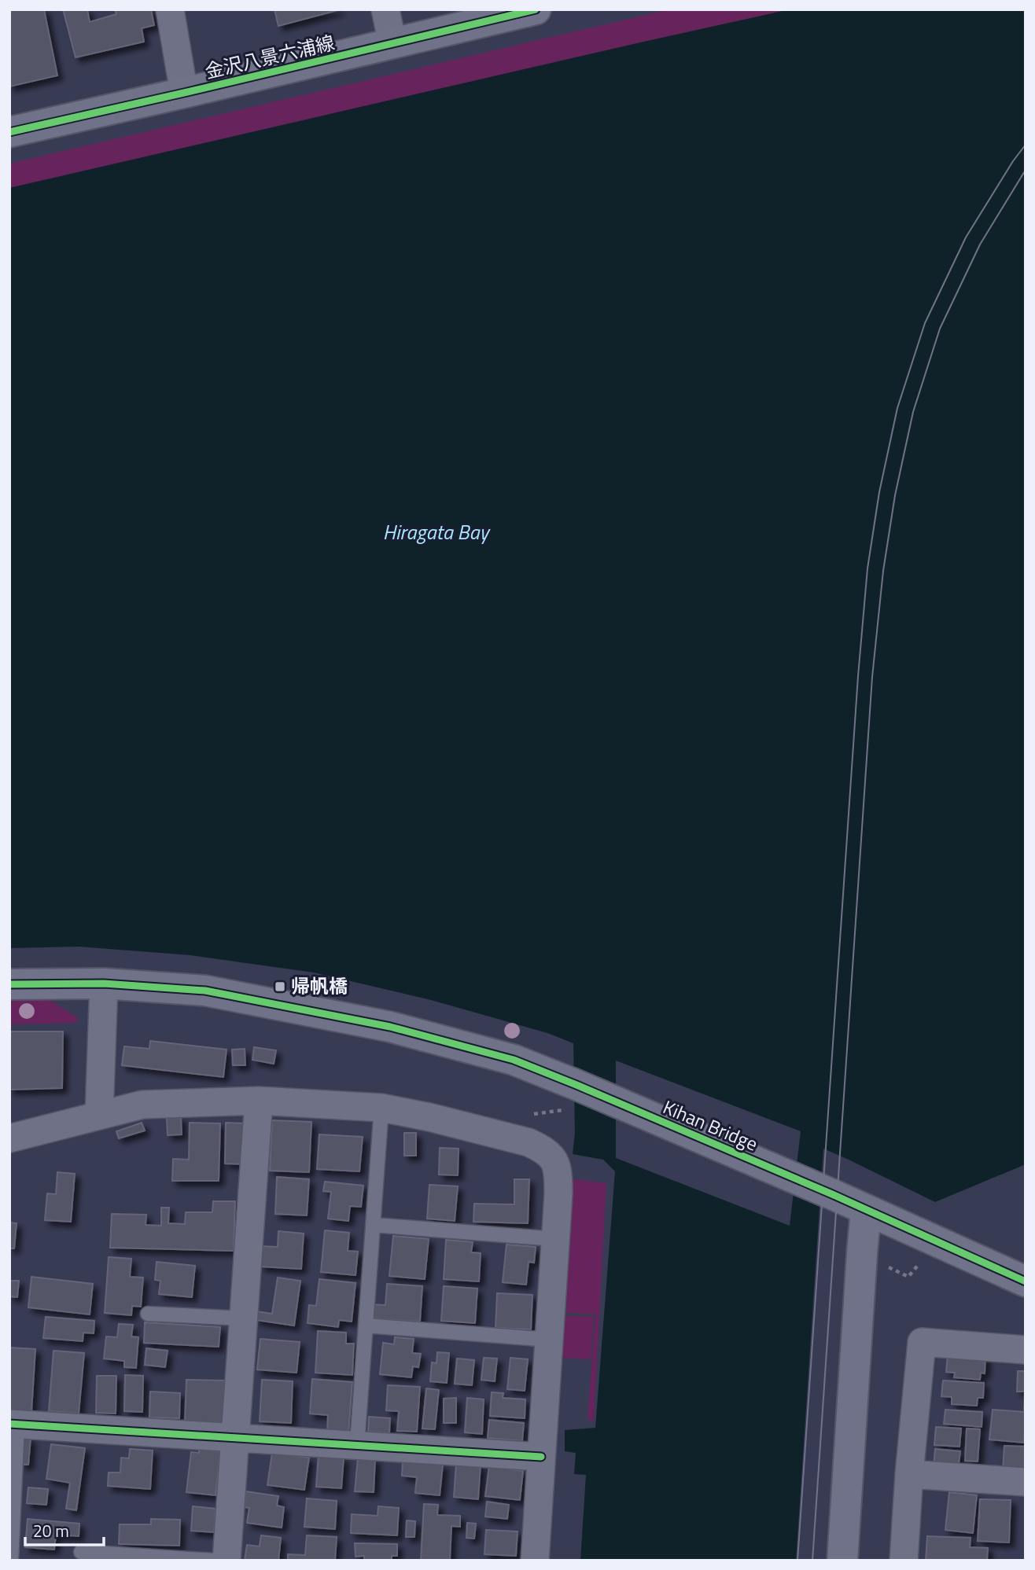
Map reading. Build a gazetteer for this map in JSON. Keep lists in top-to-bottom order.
{
  "streets": {
    "street": ["金沢八景六浦線", "Kihan Bridge"]
  },
  "water": ["Hiragata Bay"],
  "places": {
    "transit": ["帰帆橋"]
  },
  "scale_bar": "20 m"
}
